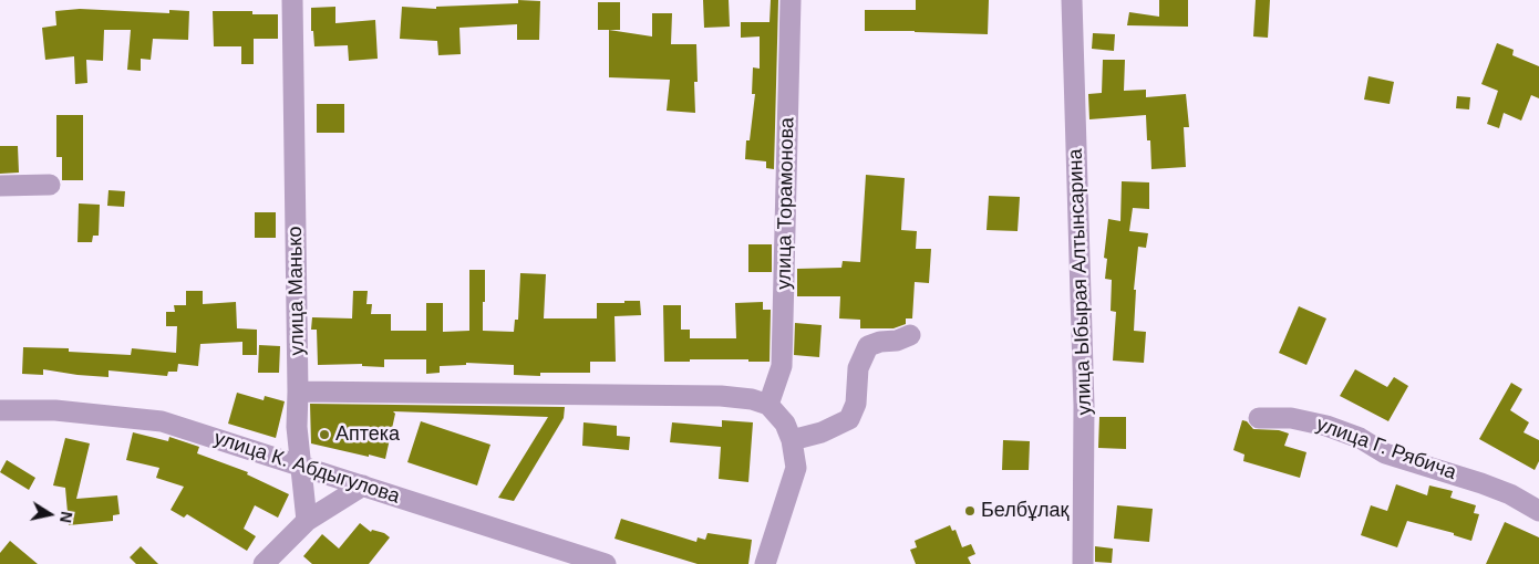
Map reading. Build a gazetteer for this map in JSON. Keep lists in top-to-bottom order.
{
  "streets": {
    "street": [
      "улица Торамонова",
      "улица Ыбырая Алтынсарина",
      "улица Манько",
      "улица Г. Рябича",
      "улица К. Абдыгулова"
    ]
  },
  "crossings": [
    ["улица Манько", "улица К. Абдыгулова"]
  ],
  "places": ["Аптека", "Белбұлақ"],
  "north": "right"
}
